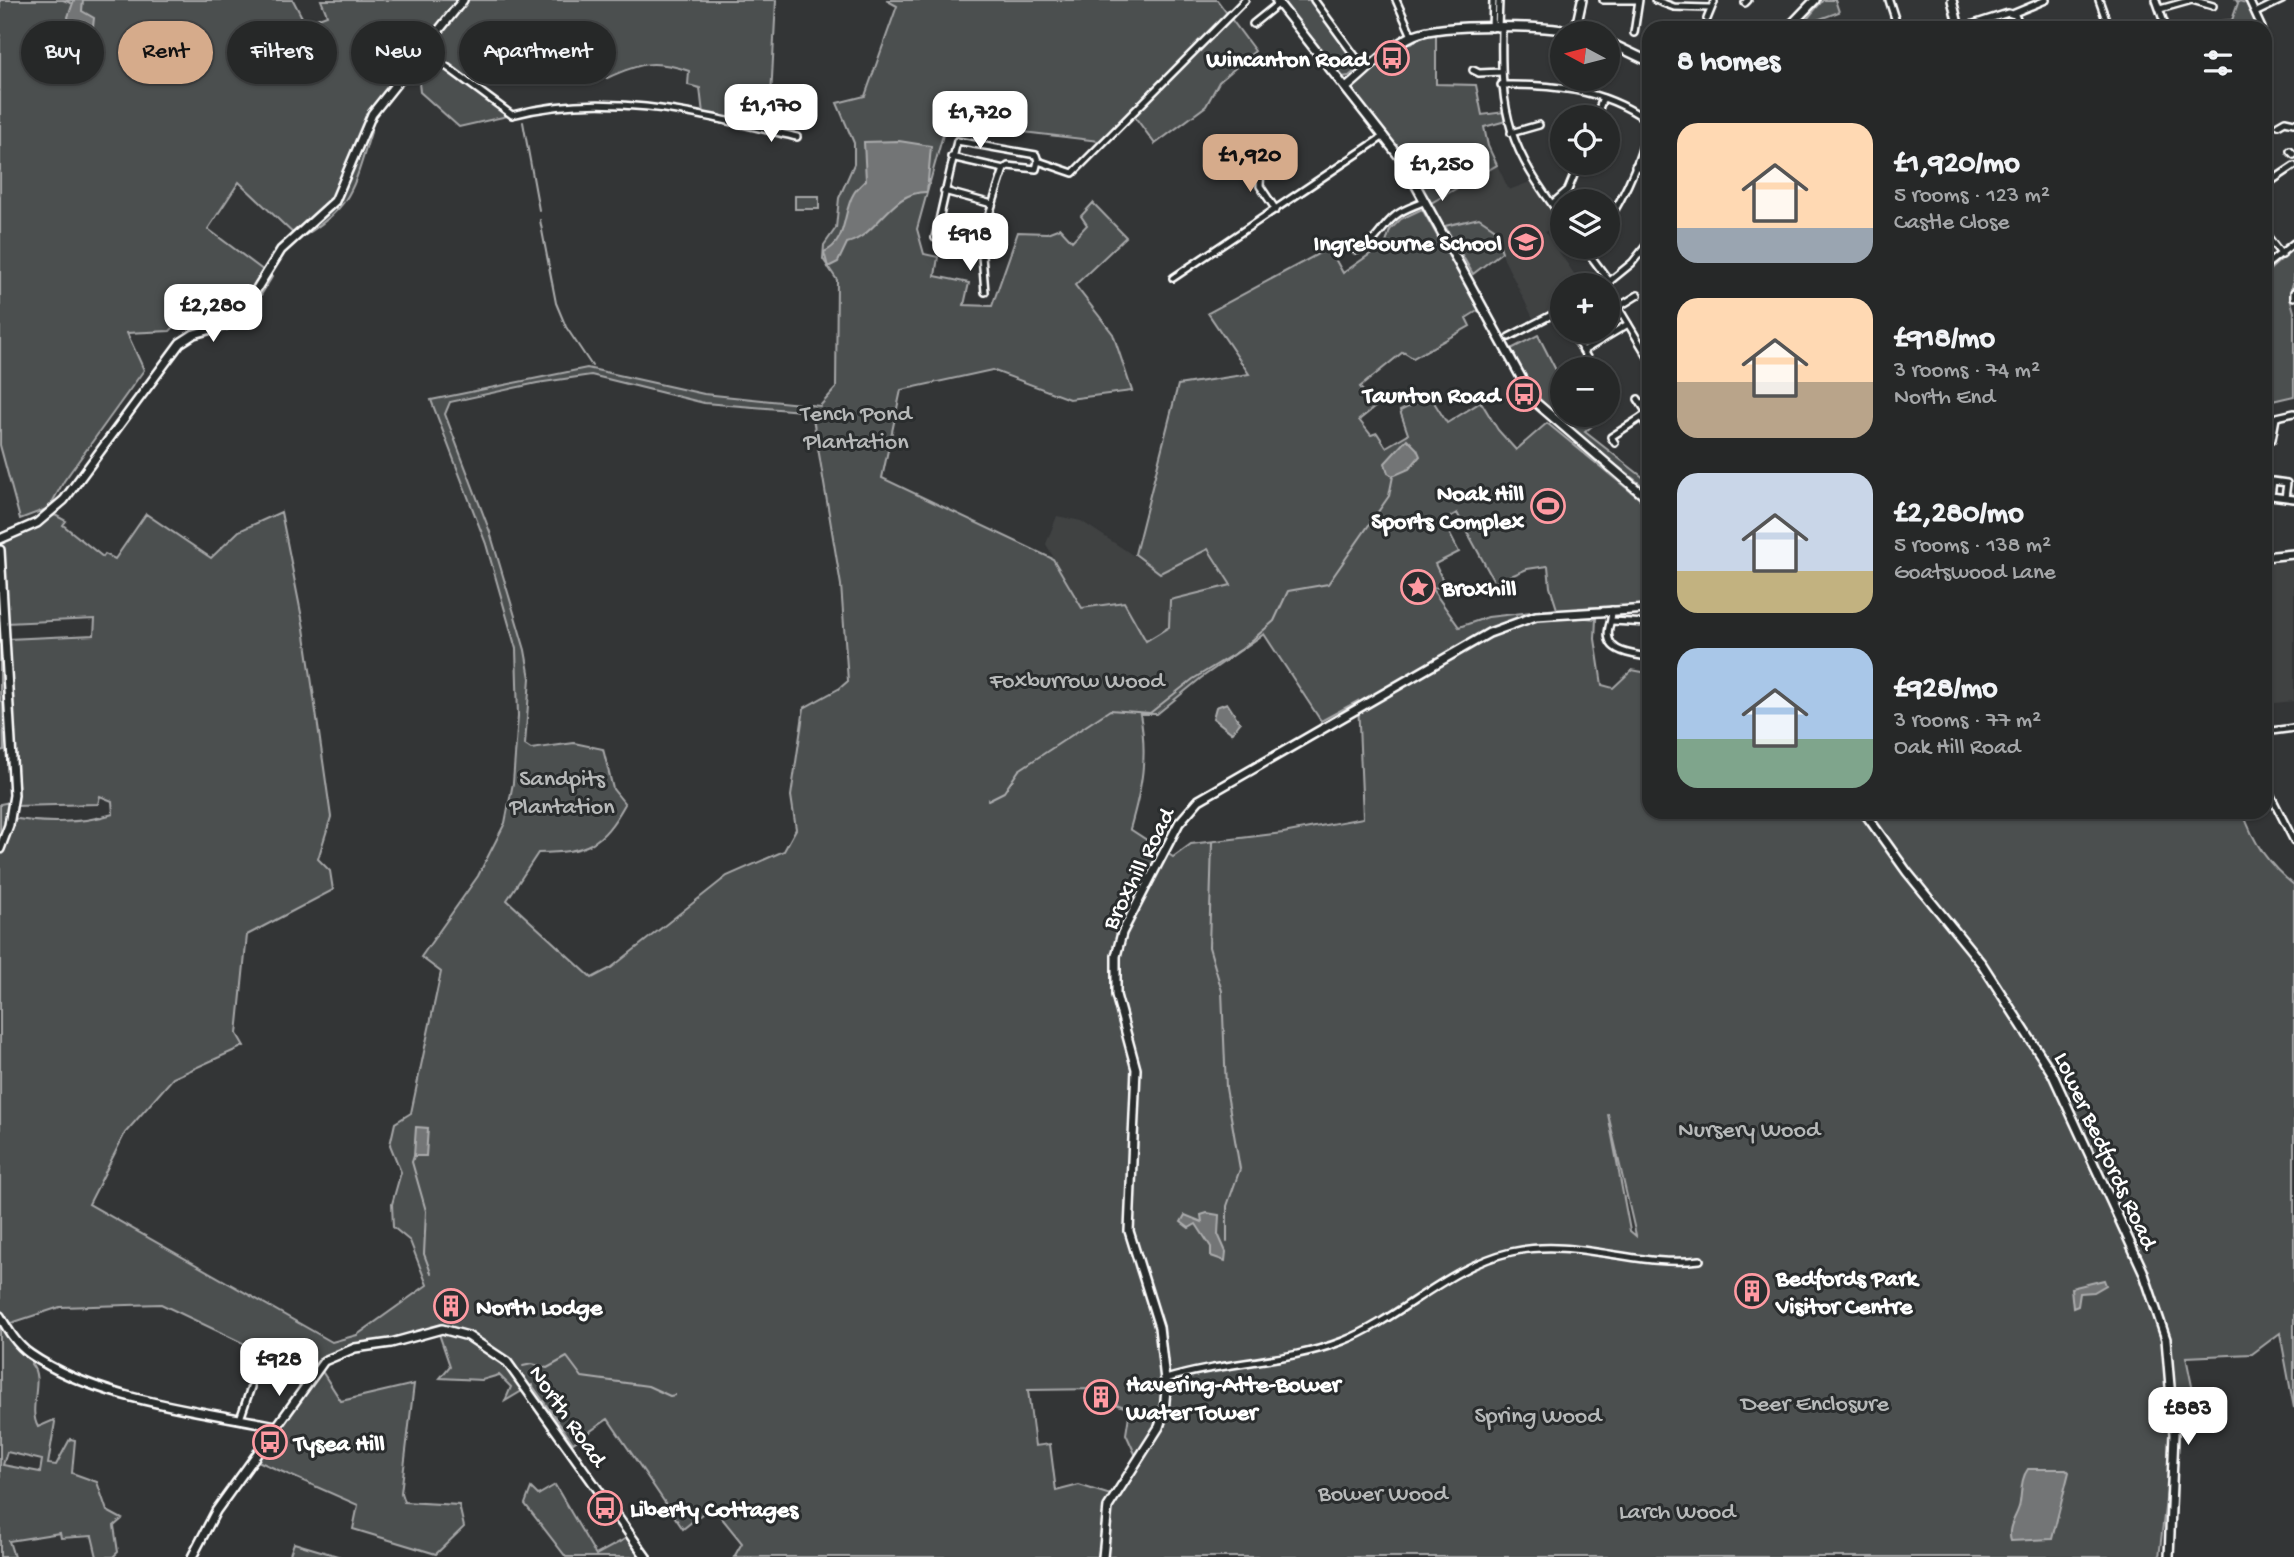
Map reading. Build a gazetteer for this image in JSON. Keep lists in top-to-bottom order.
{
  "streets": {
    "street": ["Broxhill Road", "Lower Bedfords Road", "North Road"]
  },
  "parks": [
    "Tench Pond Plantation",
    "Foxburrow Wood",
    "Sandpits Plantation",
    "Nursery Wood",
    "Deer Enclosure",
    "Spring Wood",
    "Bower Wood",
    "Larch Wood"
  ],
  "places": {
    "bus stop": [
      "Wincanton Road",
      "Taunton Road",
      "Tysea Hill",
      "Liberty Cottages"
    ],
    "school or university": ["Ingrebourne School"],
    "sports": ["Noak Hill Sports Complex"],
    "place": ["Broxhill"],
    "building": ["Bedfords Park Visitor Centre", "North Lodge", "Havering-Atte-Bower Water Tower"]
  },
  "north": "left",
  "page": {
    "map_buttons": ["+", "−"],
    "chip": [
      "Buy",
      "Rent",
      "Filters",
      "New",
      "Apartment"
    ],
    "heading": "8 homes",
    "price": [
      "£1,170",
      "£1,720",
      "£1,920",
      "£1,250",
      "£918",
      "£2,280",
      "£928",
      "£883"
    ],
    "list": [
      {
        "name": "£1,920/mo",
        "note": "5 rooms · 123 m² · Castle Close"
      },
      {
        "name": "£918/mo",
        "note": "3 rooms · 74 m² · North End"
      },
      {
        "name": "£2,280/mo",
        "note": "5 rooms · 138 m² · Goatswood Lane"
      },
      {
        "name": "£928/mo",
        "note": "3 rooms · 77 m² · Oak Hill Road"
      }
    ]
  }
}
